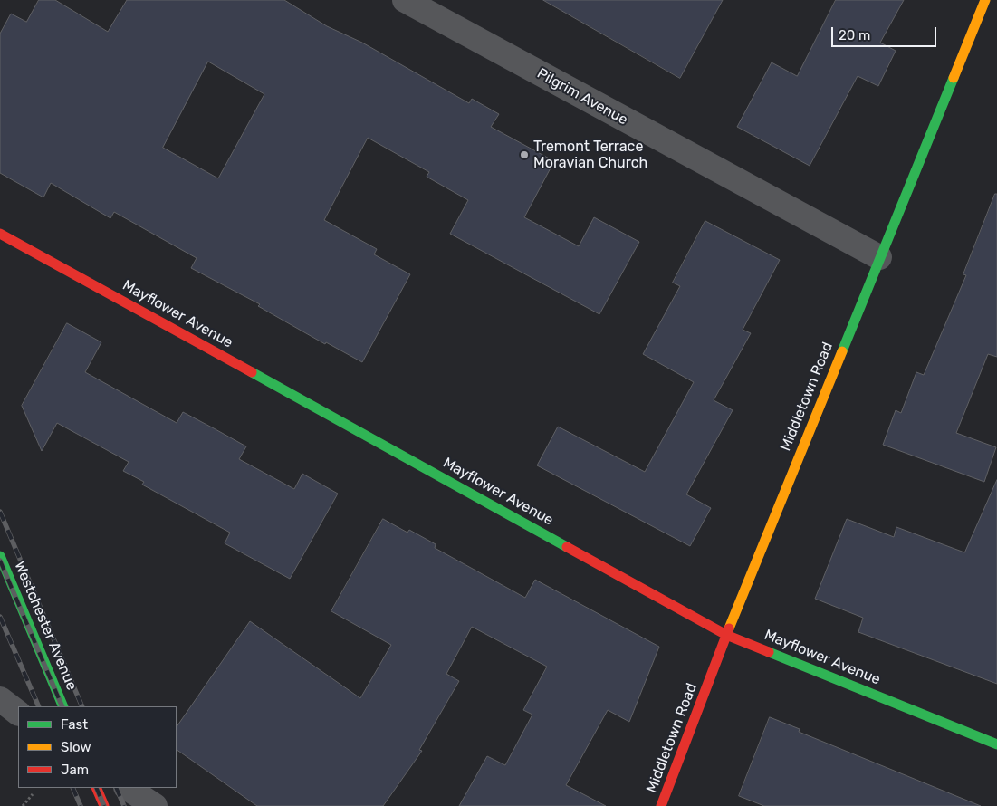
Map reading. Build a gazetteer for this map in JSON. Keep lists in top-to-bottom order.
{
  "streets": {
    "street": [
      "Pilgrim Avenue",
      "Mayflower Avenue",
      "Middletown Road",
      "Westchester Avenue"
    ]
  },
  "crossings": [
    ["Pilgrim Avenue", "Middletown Road"],
    ["Mayflower Avenue", "Middletown Road"]
  ],
  "places": ["Tremont Terrace Moravian Church"],
  "legend": ["Fast", "Slow", "Jam"],
  "scale_bar": "20 m"
}
